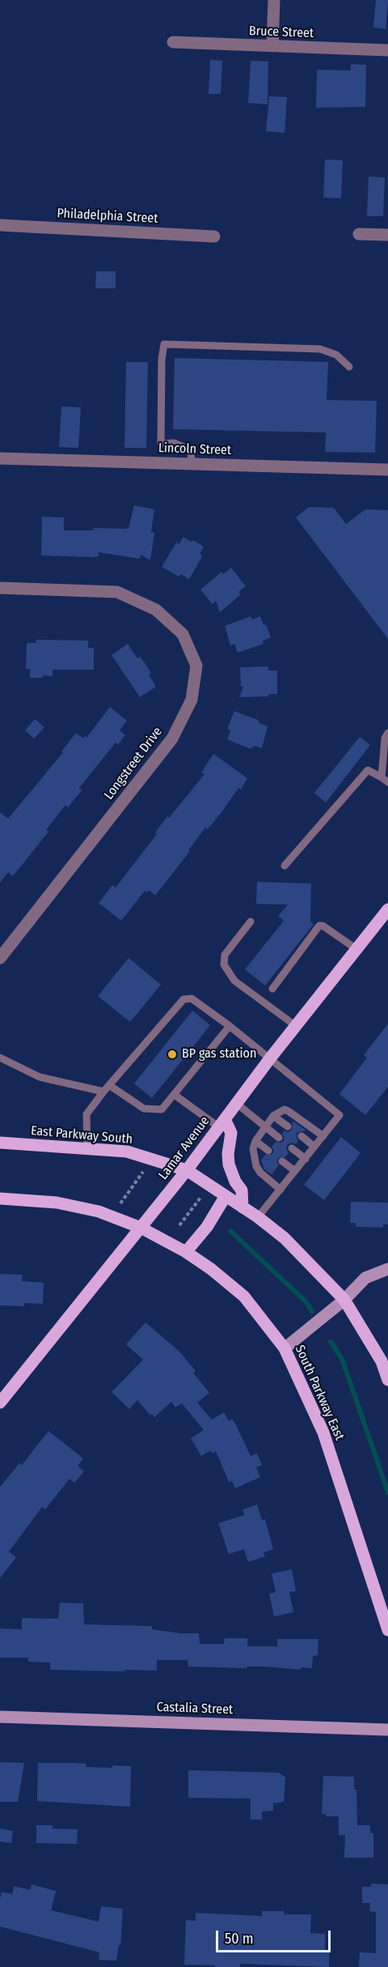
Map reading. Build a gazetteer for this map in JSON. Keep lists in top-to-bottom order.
{
  "streets": {
    "main road": ["East Parkway South", "Lamar Avenue", "South Parkway East"],
    "street": [
      "Bruce Street",
      "Philadelphia Street",
      "Lincoln Street",
      "Longstreet Drive",
      "Castalia Street"
    ]
  },
  "crossings": [
    ["East Parkway South", "Lamar Avenue"],
    ["Lamar Avenue", "South Parkway East"]
  ],
  "places": ["BP gas station"],
  "scale_bar": "50 m"
}
